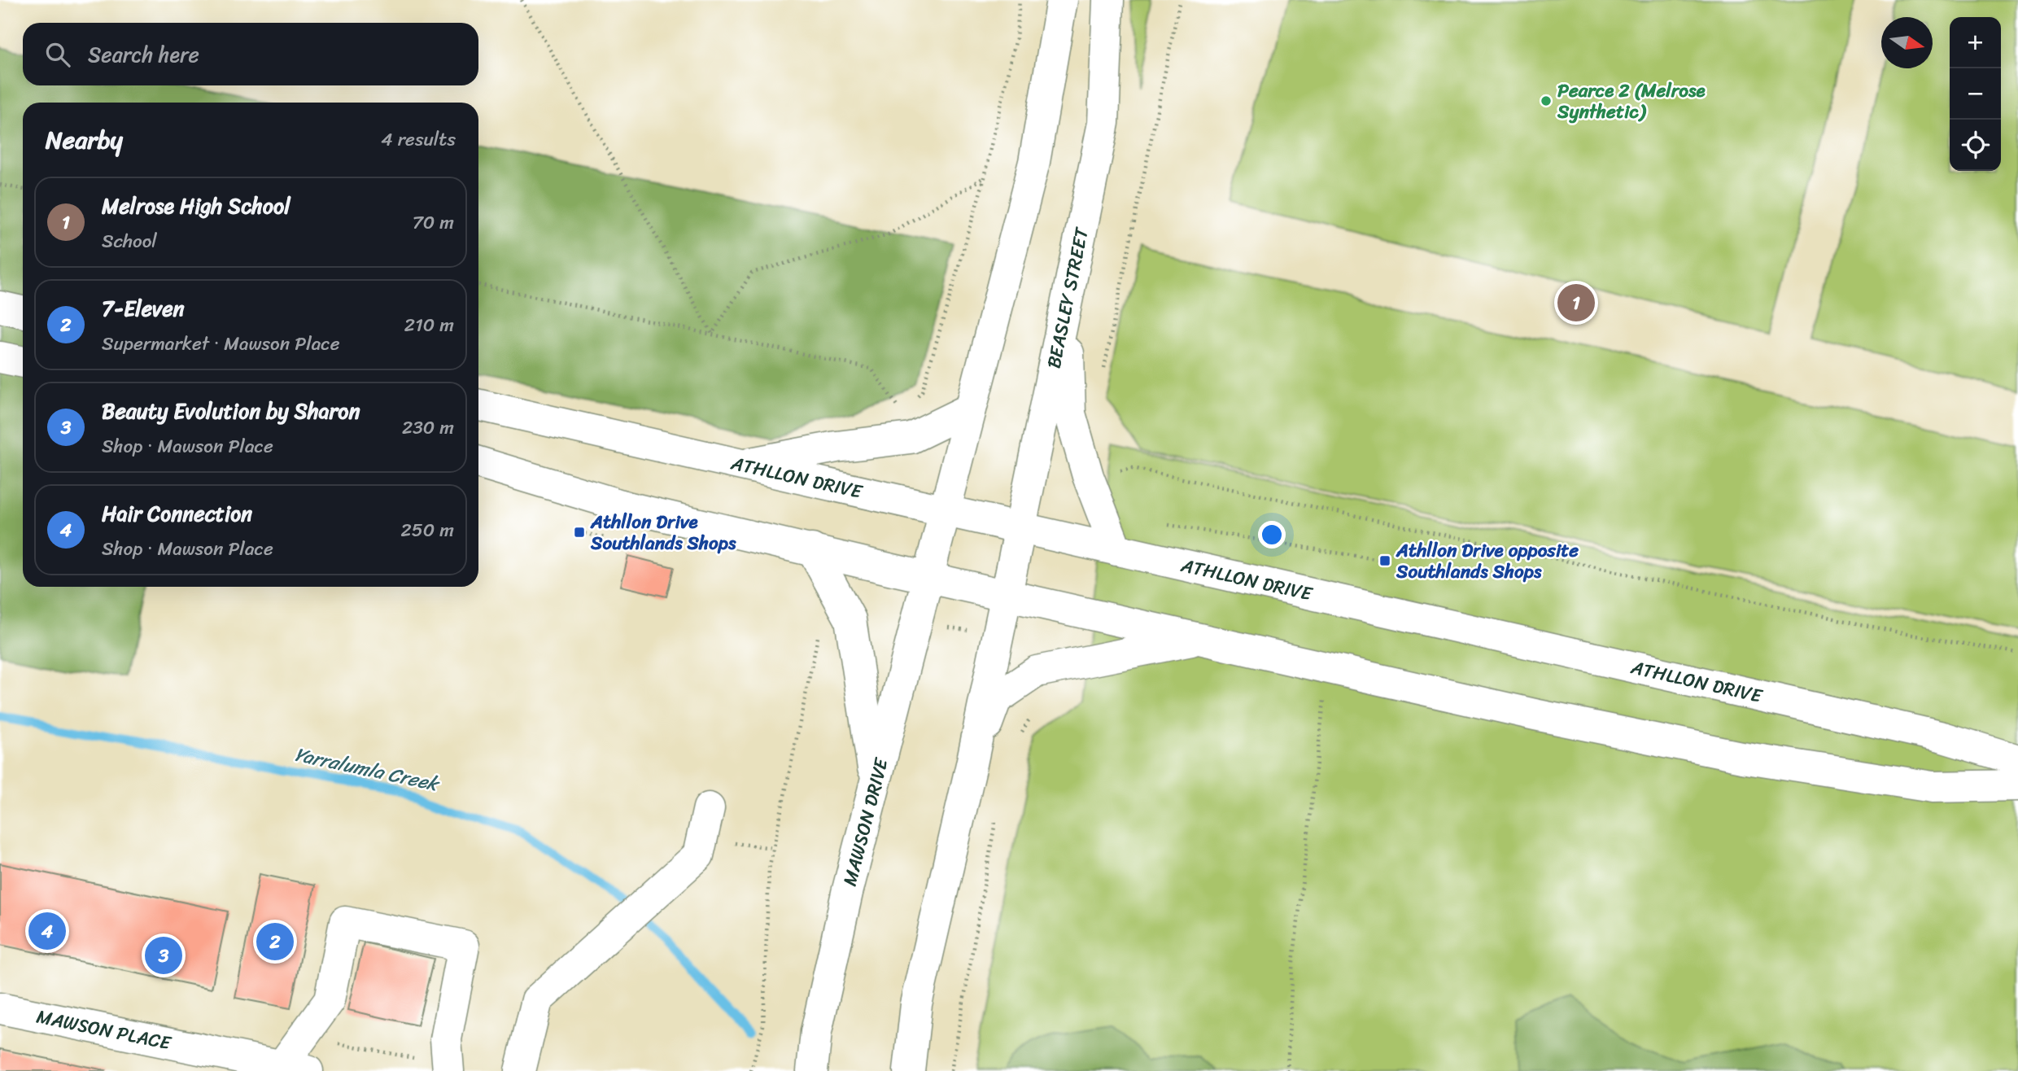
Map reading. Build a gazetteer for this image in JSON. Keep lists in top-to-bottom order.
{
  "streets": {
    "main road": [
      "BEASLEY STREET",
      "ATHLLON DRIVE",
      "MAWSON DRIVE",
      "MAWSON PLACE"
    ]
  },
  "crossings": [
    ["BEASLEY STREET", "ATHLLON DRIVE"]
  ],
  "water": ["Yarralumla Creek"],
  "places": {
    "other": ["Pearce 2 (Melrose Synthetic)"],
    "transit": ["Athllon Drive Southlands Shops", "Athllon Drive opposite Southlands Shops"]
  },
  "north": "right",
  "page": {
    "map_buttons": ["+", "−"],
    "search": "Search here",
    "heading": ["Nearby", "4 results"],
    "list": [
      {
        "mark": "1",
        "name": "Melrose High School",
        "note": "School",
        "value": "70 m"
      },
      {
        "mark": "2",
        "name": "7-Eleven",
        "note": "Supermarket · Mawson Place",
        "value": "210 m"
      },
      {
        "mark": "3",
        "name": "Beauty Evolution by Sharon",
        "note": "Shop · Mawson Place",
        "value": "230 m"
      },
      {
        "mark": "4",
        "name": "Hair Connection",
        "note": "Shop · Mawson Place",
        "value": "250 m"
      }
    ],
    "pins": [
      "1",
      "4",
      "2",
      "3"
    ]
  }
}
